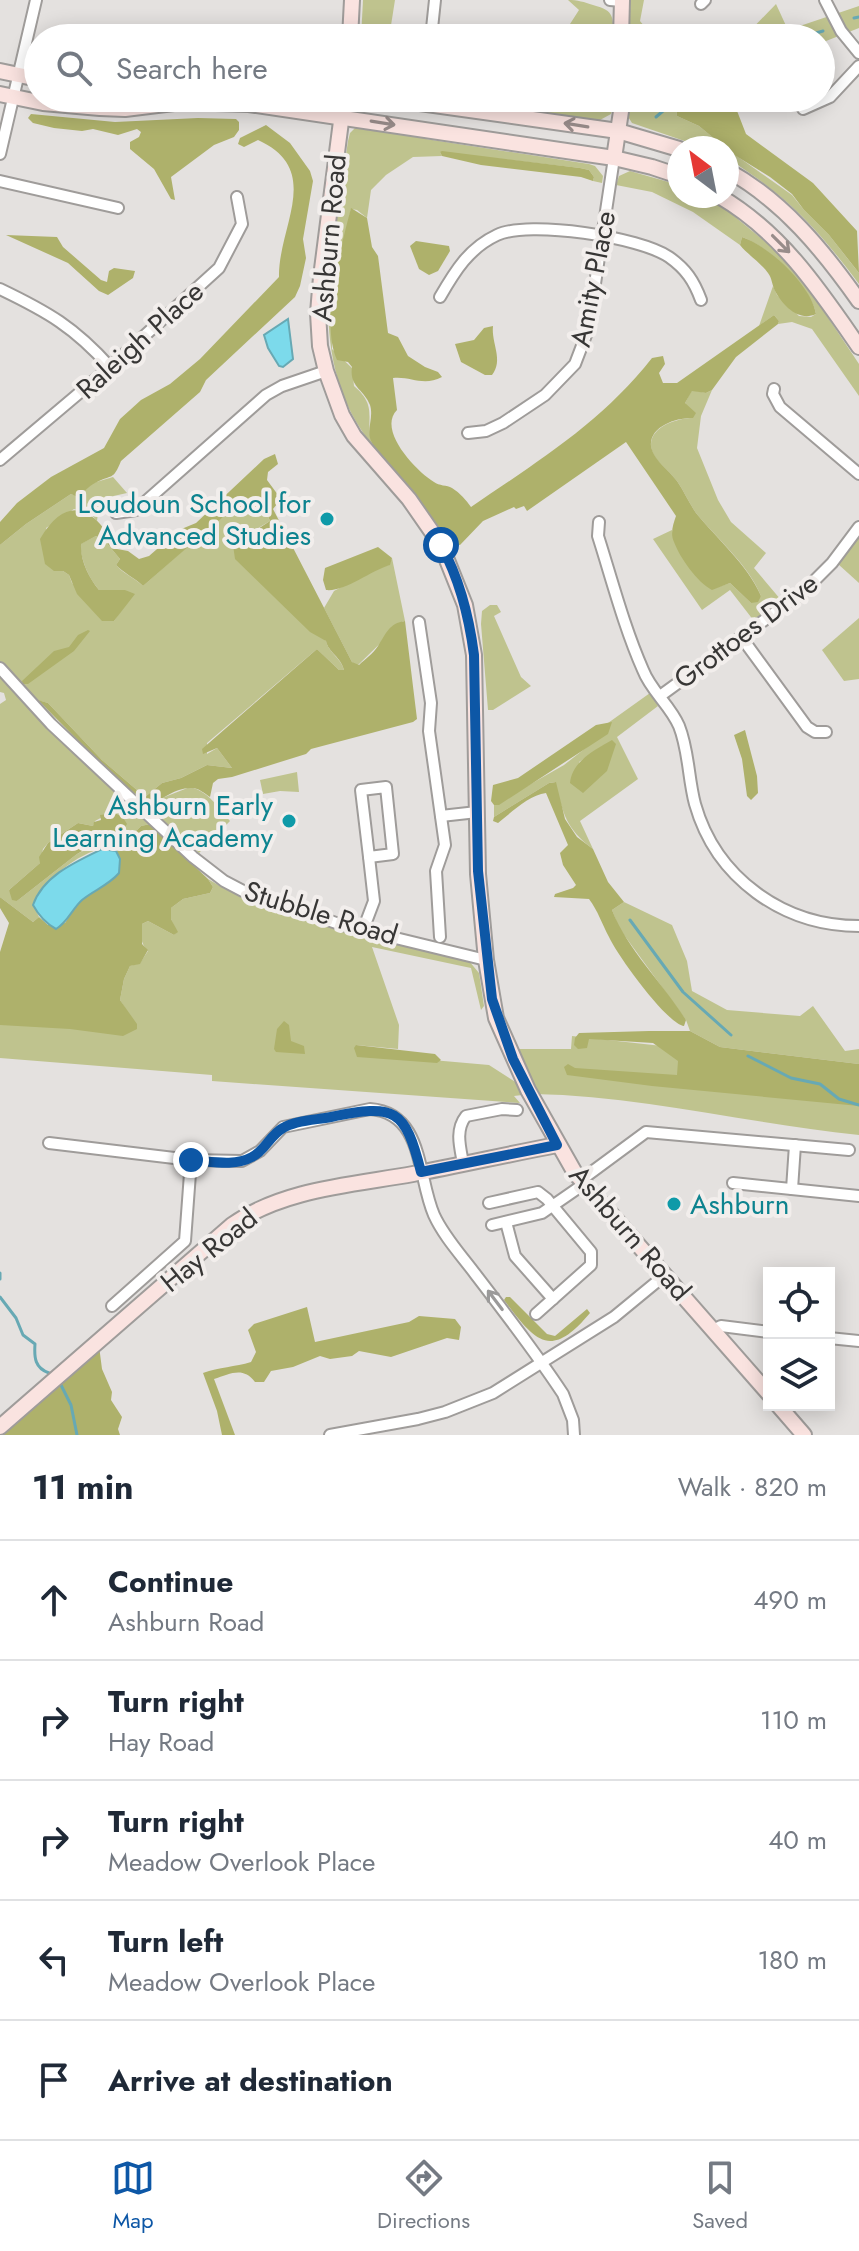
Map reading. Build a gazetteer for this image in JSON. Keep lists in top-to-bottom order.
{
  "streets": {
    "main road": ["Ashburn Road", "Hay Road"],
    "street": [
      "Amity Place",
      "Raleigh Place",
      "Grottoes Drive",
      "Stubble Road"
    ]
  },
  "crossings": [
    ["Ashburn Road", "Stubble Road"],
    ["Ashburn Road", "Hay Road"]
  ],
  "places": ["Loudoun School for Advanced Studies", "Ashburn Early Learning Academy", "Ashburn"],
  "north": "top left",
  "page": {
    "search": "Search here",
    "heading": ["11 min", "Walk · 820 m"],
    "list": [
      ["Continue", "Ashburn Road", "490 m"],
      ["Turn right", "Hay Road", "110 m"],
      ["Turn right", "Meadow Overlook Place", "40 m"],
      ["Turn left", "Meadow Overlook Place", "180 m"],
      "Arrive at destination"
    ],
    "nav": ["Map", "Directions", "Saved"]
  }
}
